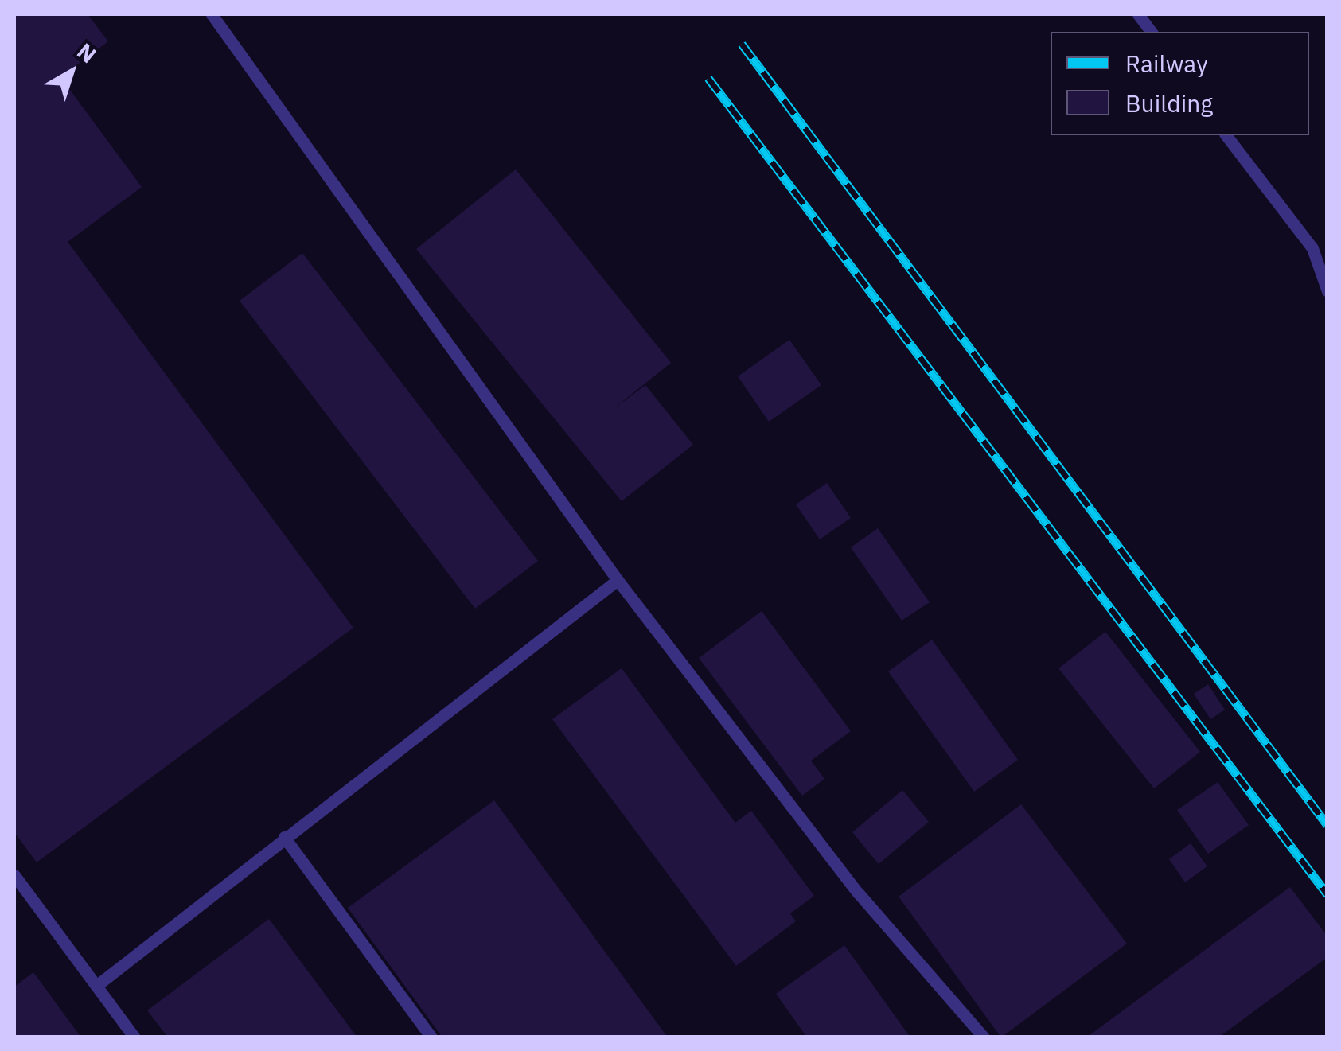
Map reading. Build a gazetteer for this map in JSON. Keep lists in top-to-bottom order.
{
  "legend": ["Railway", "Building"],
  "north": "top right"
}
